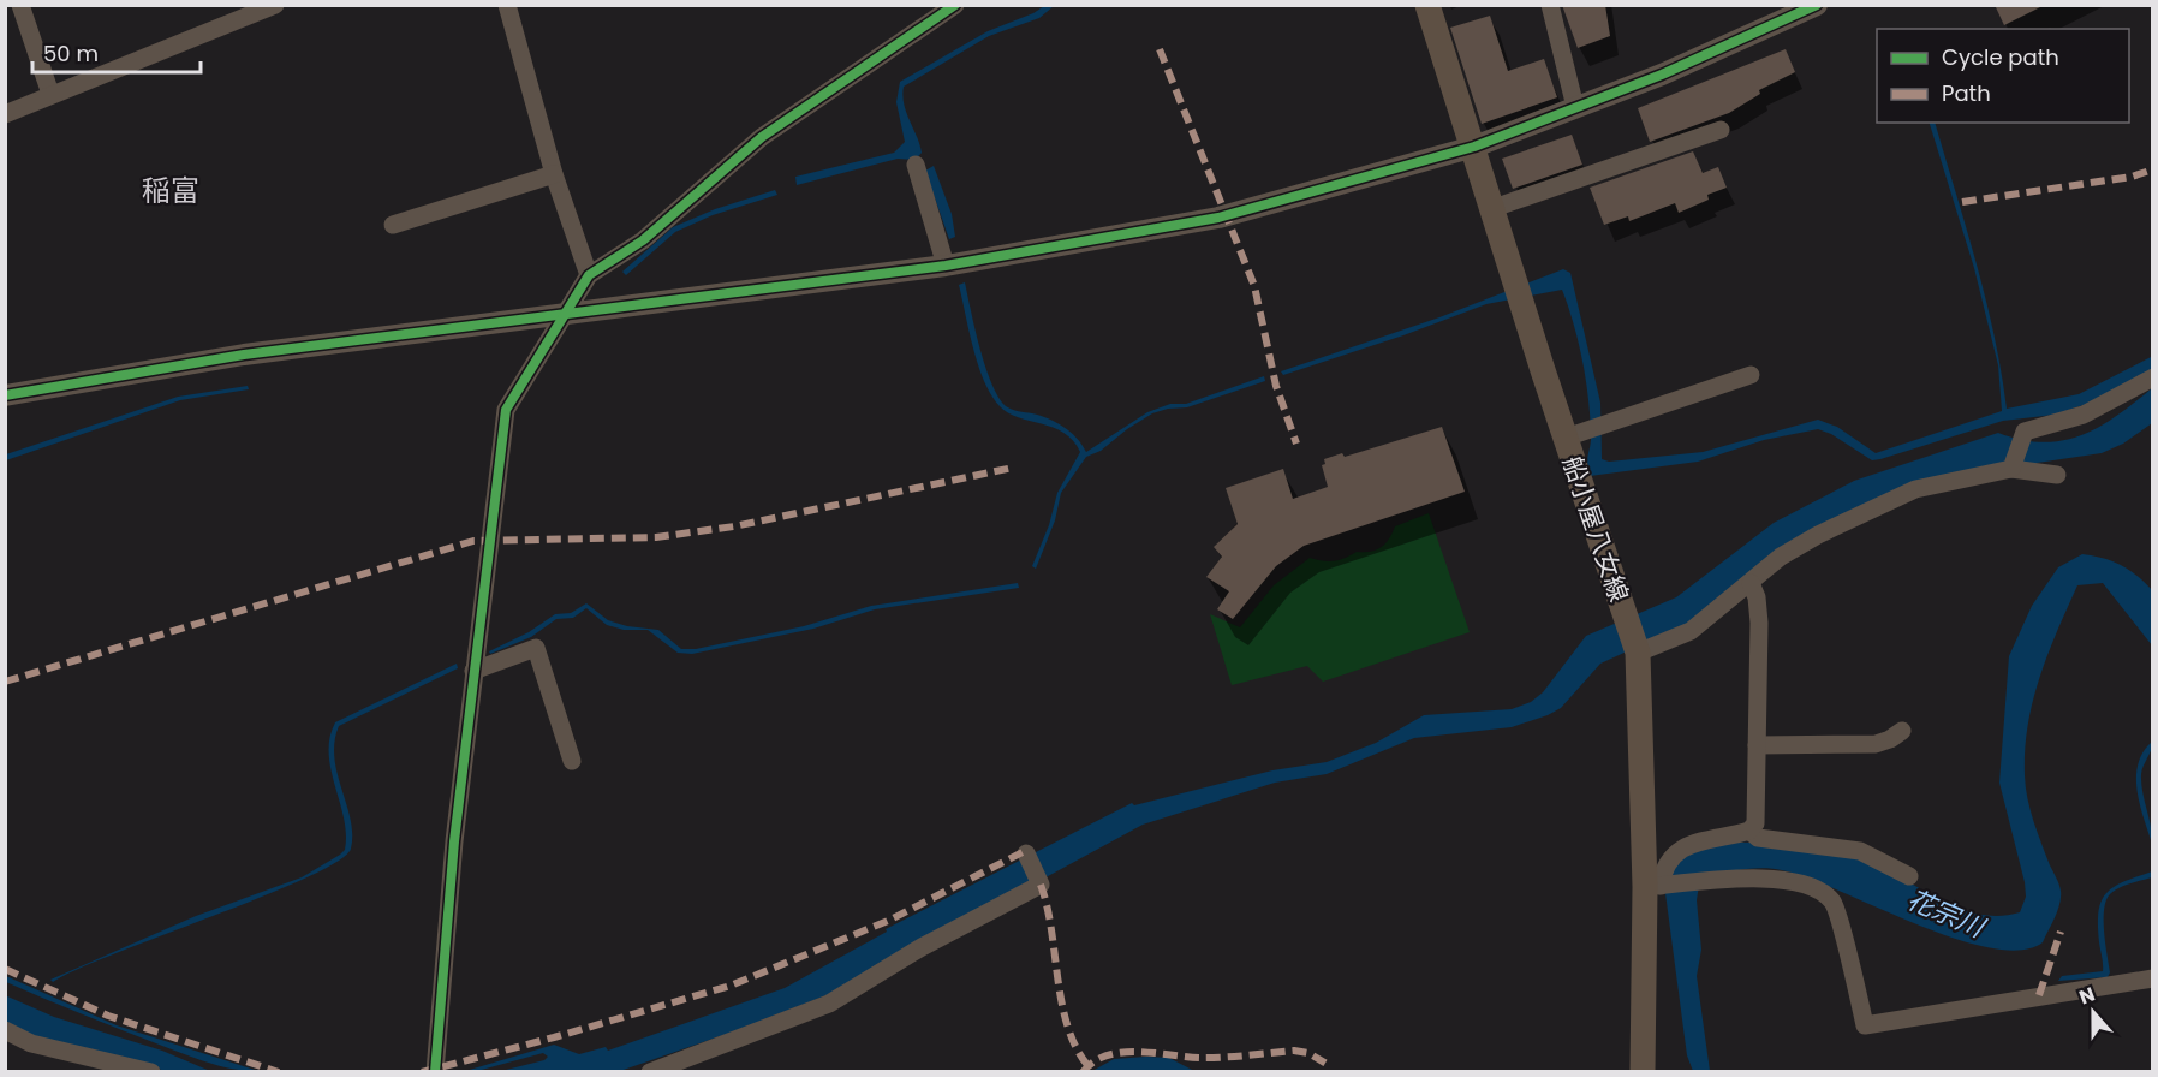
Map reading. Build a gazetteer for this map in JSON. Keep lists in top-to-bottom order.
{
  "streets": {
    "main road": ["船小屋八女線"]
  },
  "districts": ["稲富"],
  "water": ["花宗川"],
  "legend": ["Cycle path", "Path"],
  "scale_bar": "50 m",
  "north": "top"
}
